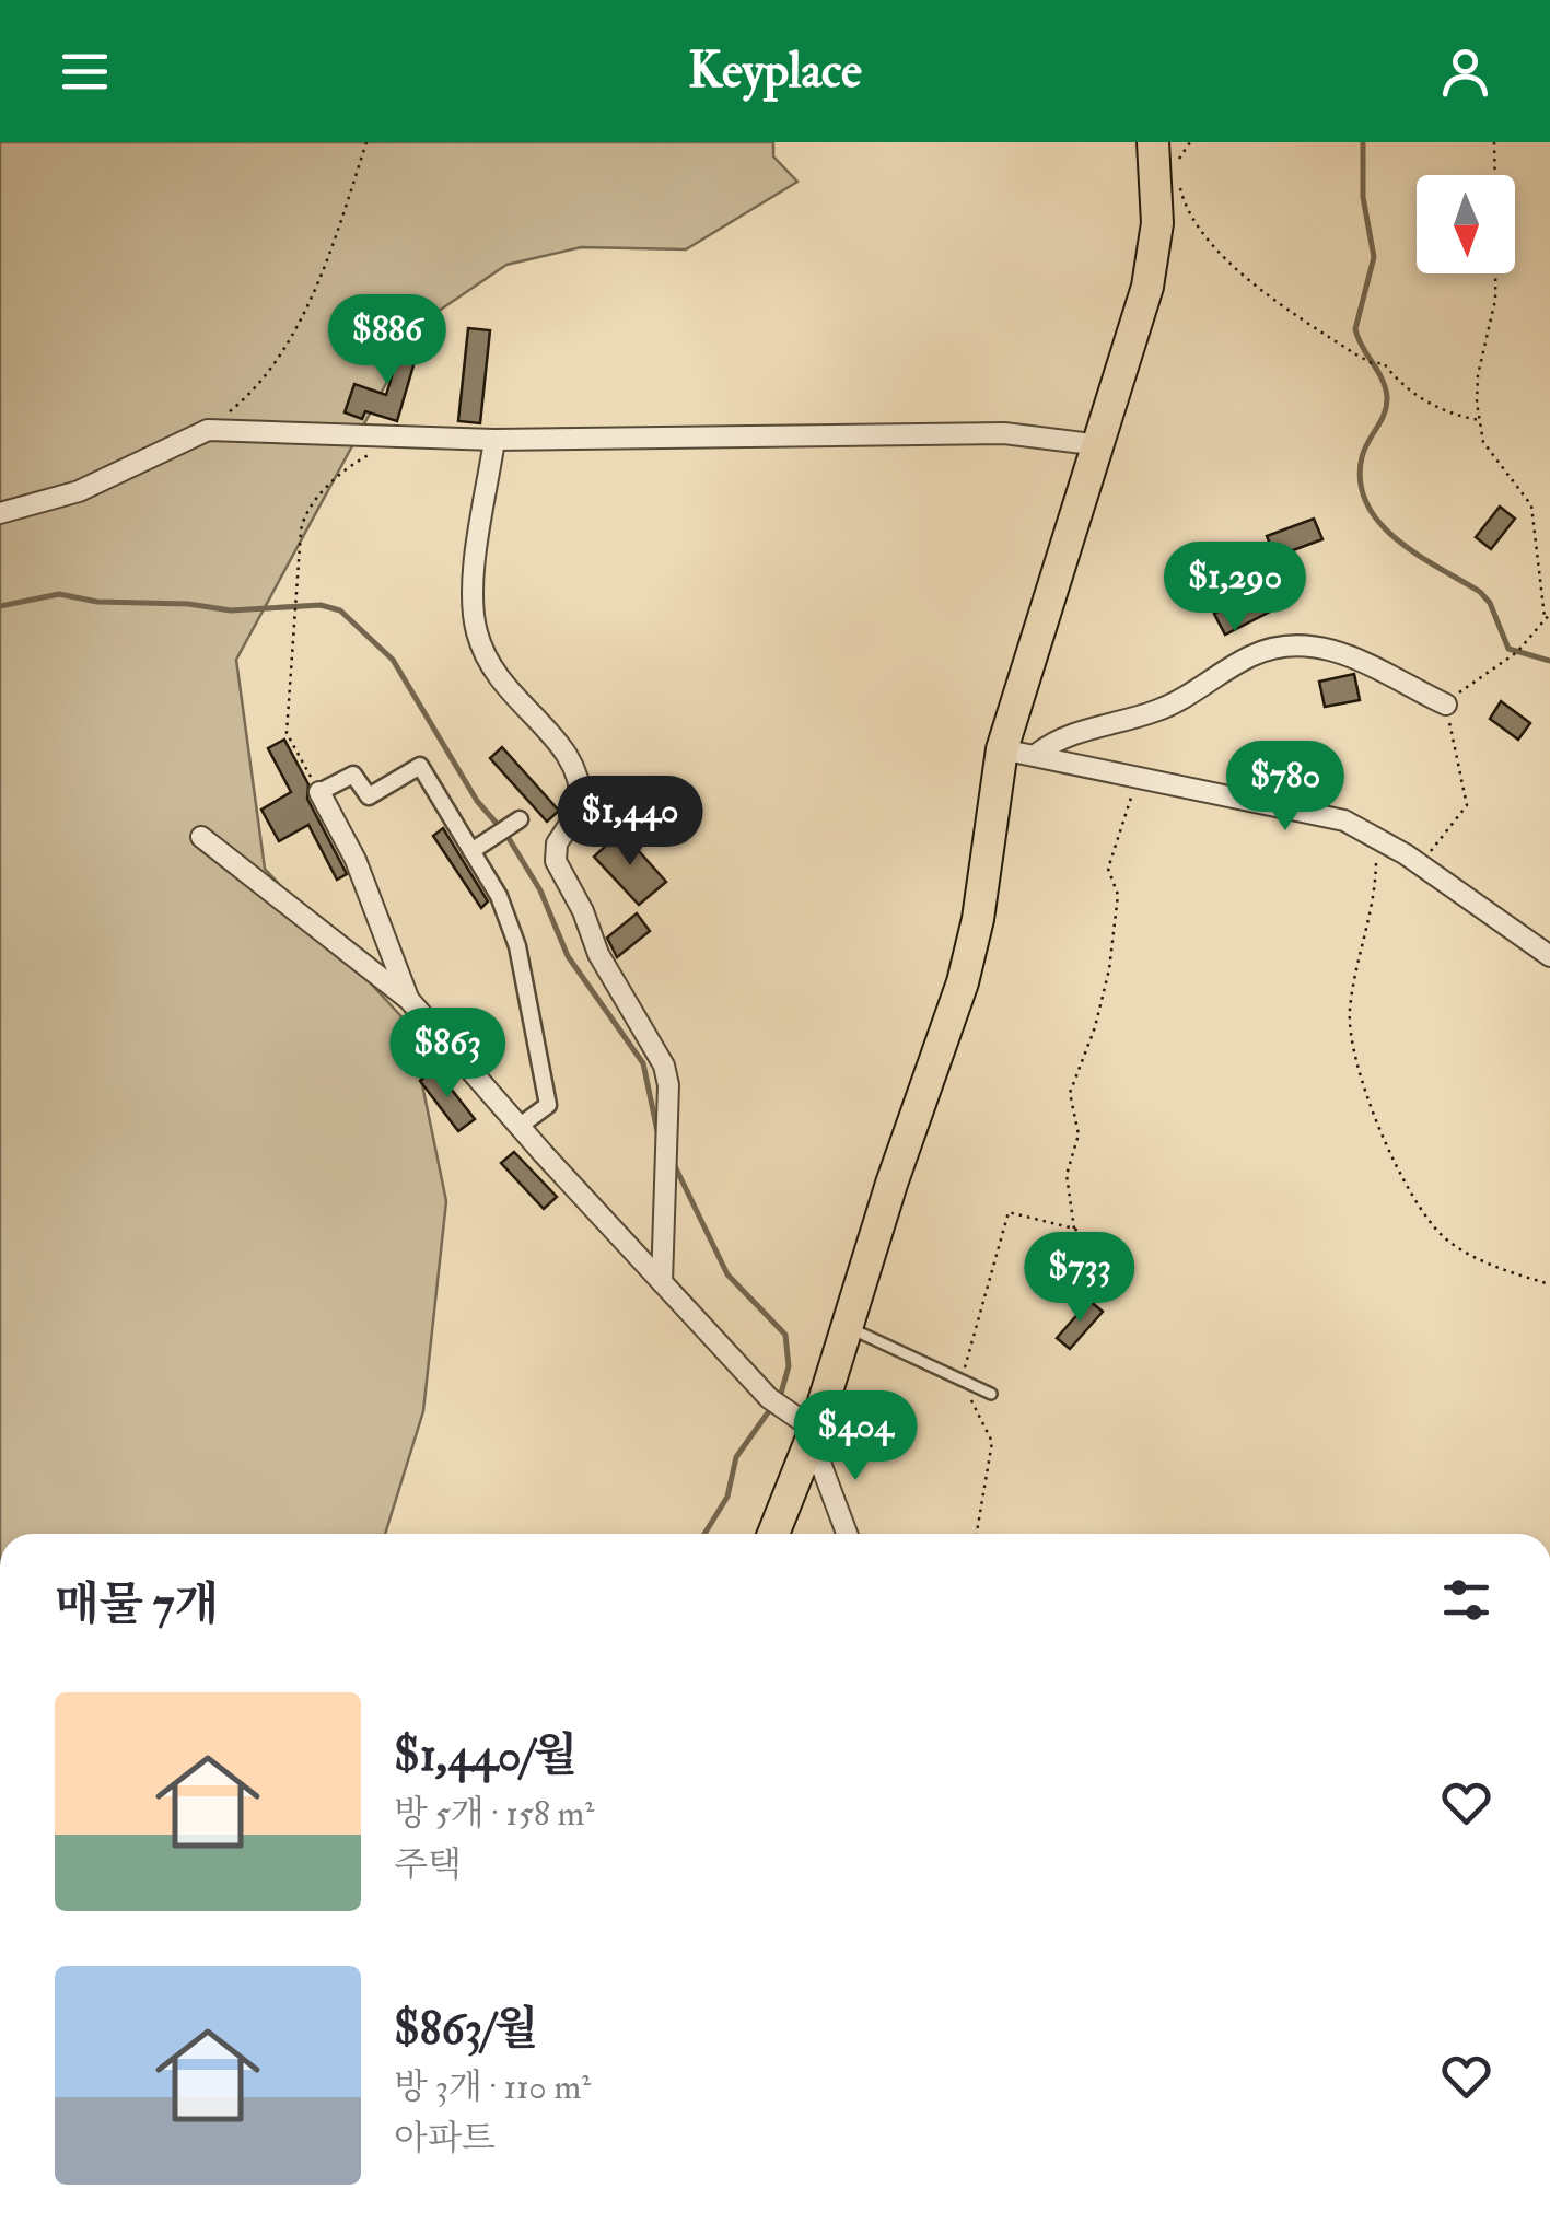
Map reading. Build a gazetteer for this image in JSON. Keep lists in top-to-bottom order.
{
  "north": "bottom",
  "page": {
    "header": "Keyplace",
    "price": [
      "$886",
      "$1,290",
      "$780",
      "$1,440",
      "$863",
      "$733",
      "$404"
    ],
    "heading": "매물 7개",
    "list": [
      {
        "name": "$1,440/월",
        "note": "방 5개 · 158 m² · 주택"
      },
      {
        "name": "$863/월",
        "note": "방 3개 · 110 m² · 아파트"
      }
    ]
  }
}
